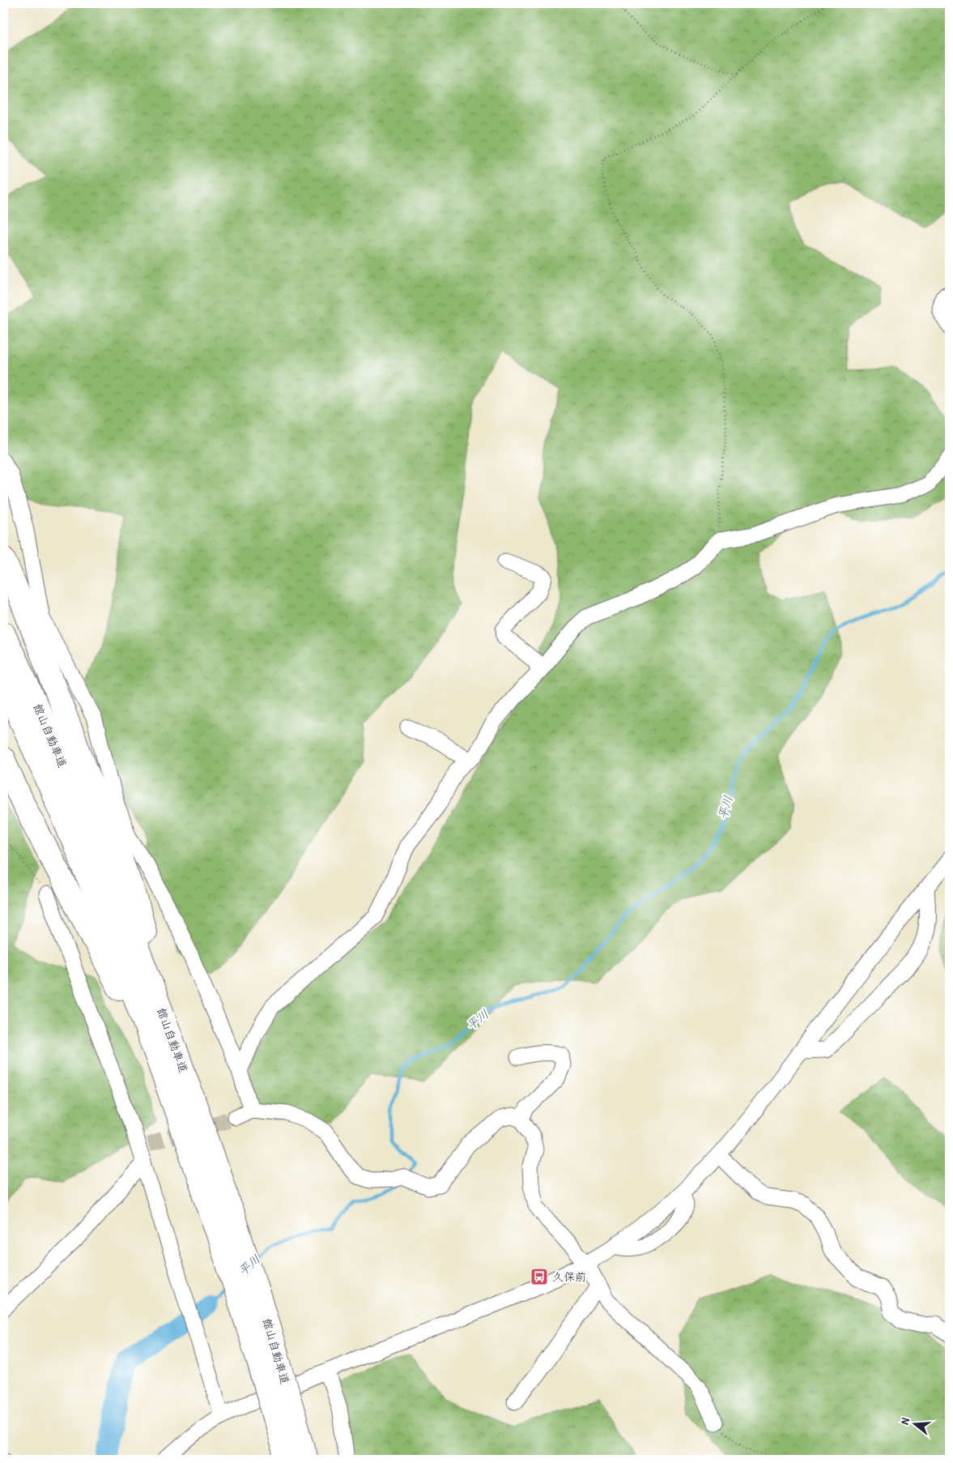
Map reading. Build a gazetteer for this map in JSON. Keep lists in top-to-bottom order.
{
  "streets": {
    "highway": ["館山自動車道"]
  },
  "water": ["平川"],
  "places": {
    "bus stop": ["久保前"]
  },
  "north": "left"
}
